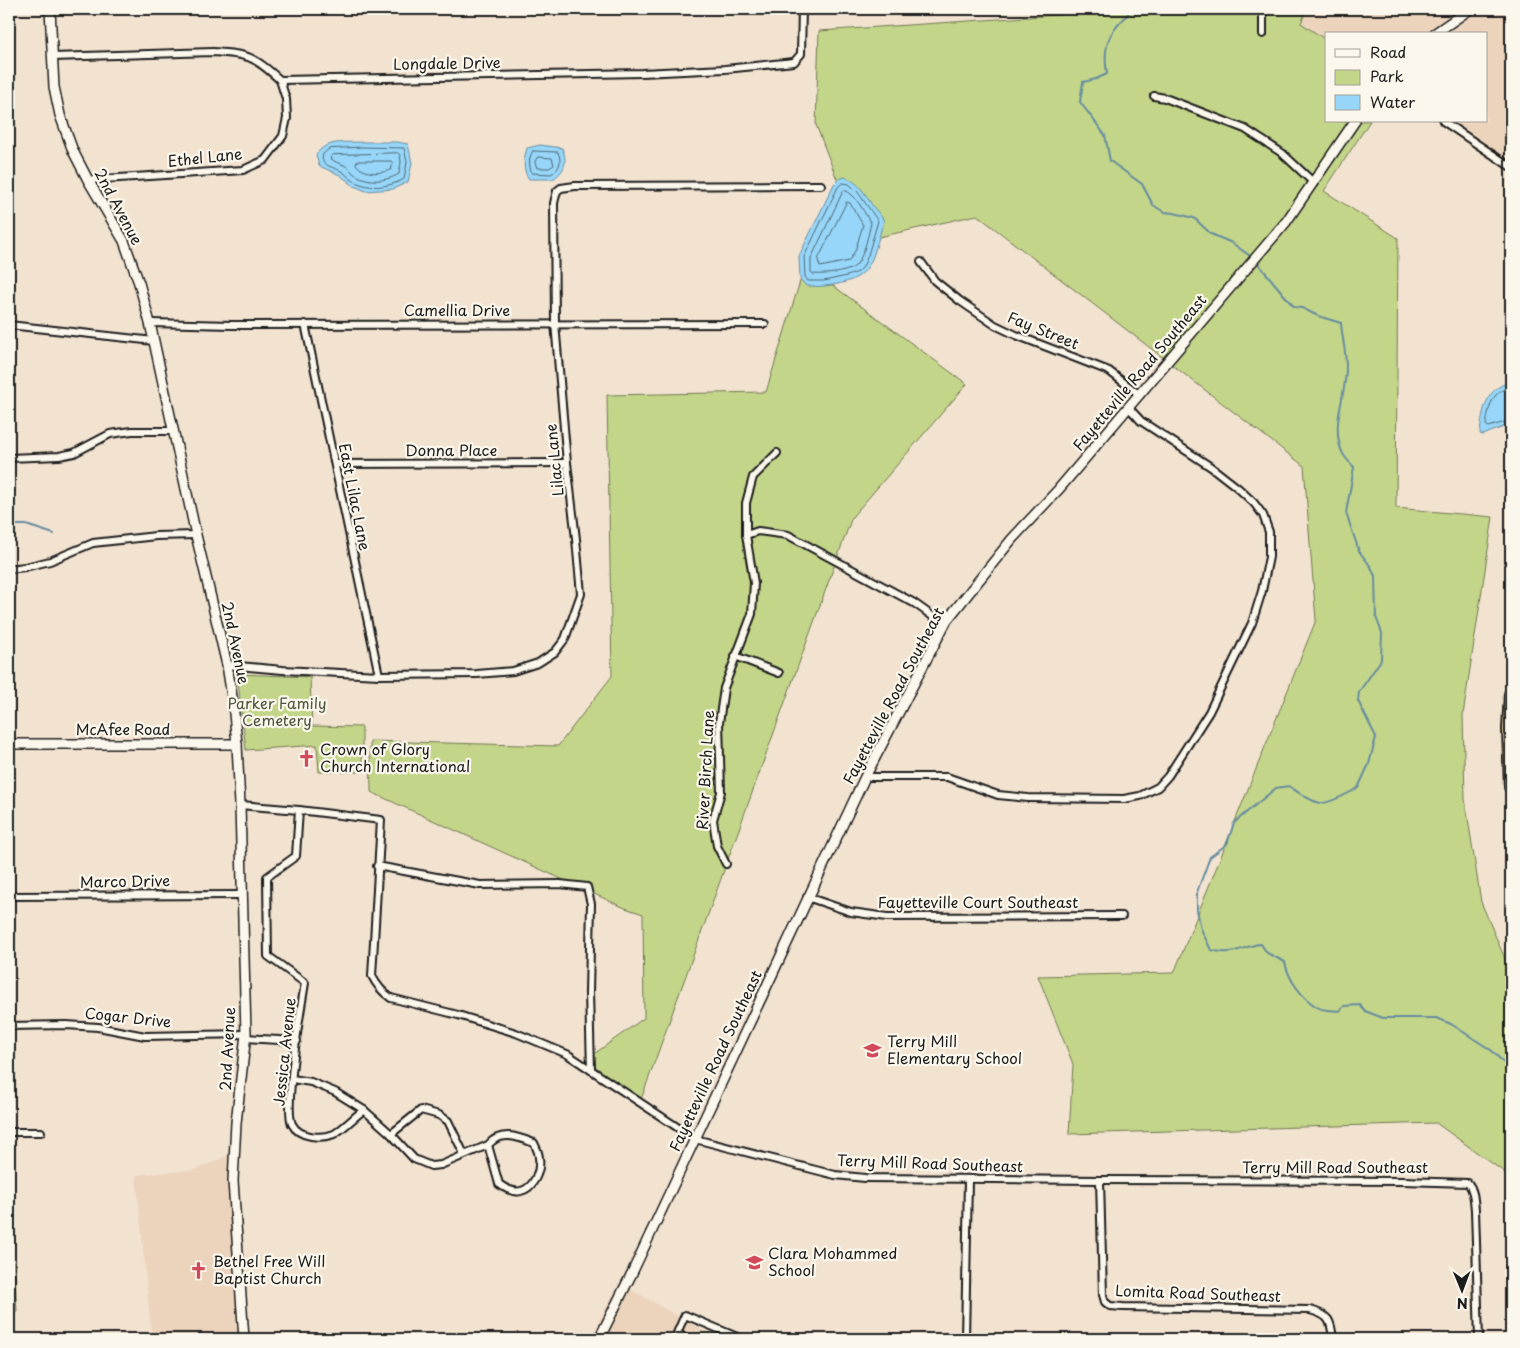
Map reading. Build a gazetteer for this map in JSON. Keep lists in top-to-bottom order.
{
  "streets": {
    "street": [
      "Longdale Drive",
      "Ethel Lane",
      "2nd Avenue",
      "Camellia Drive",
      "Fay Street",
      "Fayetteville Road Southeast",
      "Donna Place",
      "Lilac Lane",
      "East Lilac Lane",
      "McAfee Road",
      "River Birch Lane",
      "Marco Drive",
      "Fayetteville Court Southeast",
      "Cogar Drive",
      "Jessica Avenue",
      "Terry Mill Road Southeast",
      "Lomita Road Southeast"
    ]
  },
  "crossings": [
    ["Longdale Drive", "Ethel Lane"],
    ["Ethel Lane", "2nd Avenue"],
    ["2nd Avenue", "Camellia Drive"],
    ["2nd Avenue", "Lilac Lane"],
    ["2nd Avenue", "McAfee Road"],
    ["2nd Avenue", "Marco Drive"],
    ["2nd Avenue", "Cogar Drive"],
    ["2nd Avenue", "Terry Mill Road Southeast"],
    ["Camellia Drive", "Lilac Lane"],
    ["Camellia Drive", "East Lilac Lane"],
    ["Fay Street", "Fayetteville Road Southeast"],
    ["Fayetteville Road Southeast", "Fayetteville Court Southeast"],
    ["Fayetteville Road Southeast", "Terry Mill Road Southeast"],
    ["Donna Place", "Lilac Lane"],
    ["Donna Place", "East Lilac Lane"],
    ["Lilac Lane", "East Lilac Lane"],
    ["Cogar Drive", "Jessica Avenue"],
    ["Jessica Avenue", "Terry Mill Road Southeast"],
    ["Terry Mill Road Southeast", "Lomita Road Southeast"]
  ],
  "parks": ["Parker Family Cemetery"],
  "places": {
    "church": ["Crown of Glory Church International", "Bethel Free Will Baptist Church"],
    "school or university": ["Terry Mill Elementary School", "Clara Mohammed School"]
  },
  "legend": ["Road", "Park", "Water"],
  "north": "bottom"
}
